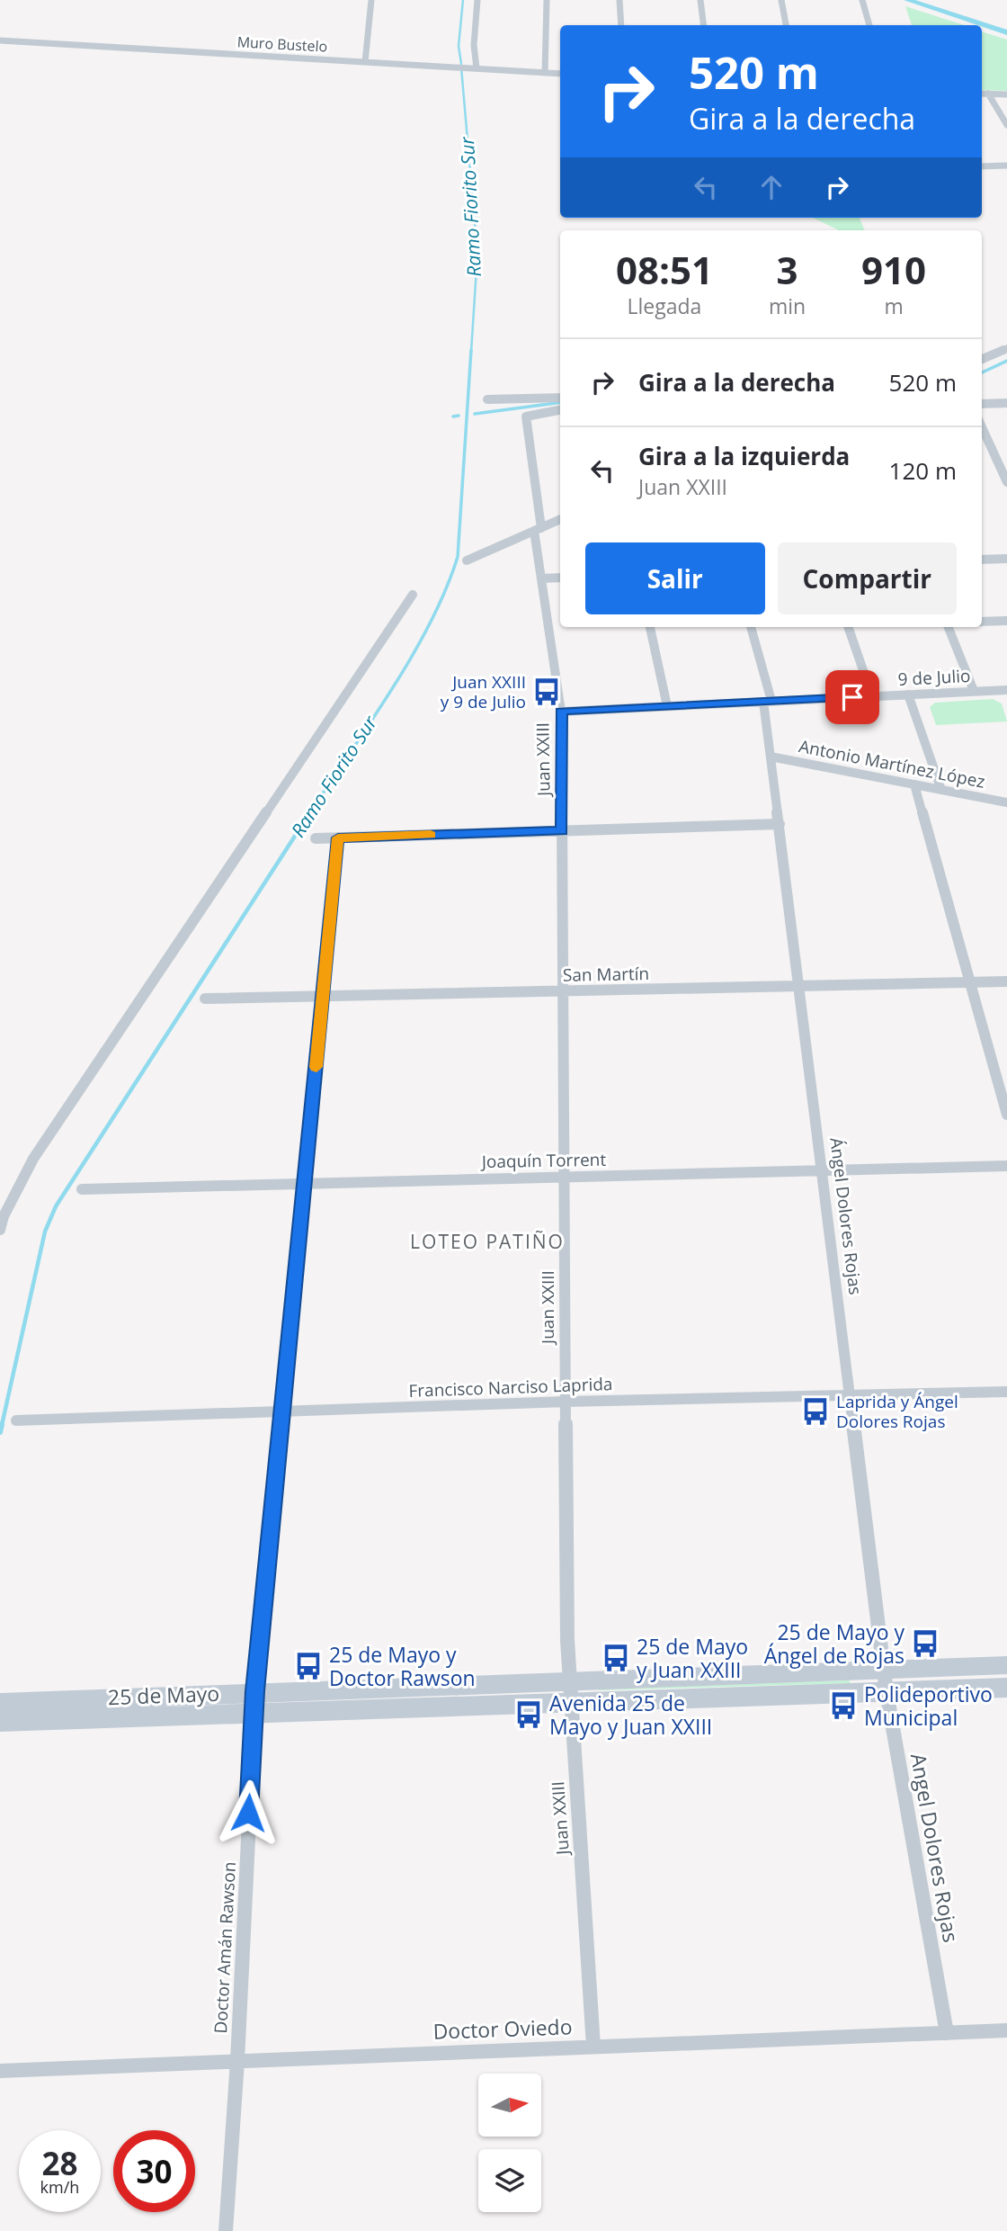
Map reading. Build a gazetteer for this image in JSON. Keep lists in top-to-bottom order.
{
  "streets": {
    "street": [
      "Muro Bustelo",
      "9 de Julio",
      "Juan XXIII",
      "Antonio Martínez López",
      "San Martín",
      "Joaquín Torrent",
      "Ángel Dolores Rojas",
      "Francisco Narciso Laprida",
      "25 de Mayo",
      "Angel Dolores Rojas",
      "Doctor Amán Rawson",
      "Doctor Oviedo"
    ]
  },
  "crossings": [
    ["9 de Julio", "Juan XXIII"],
    ["Juan XXIII", "San Martín"],
    ["Juan XXIII", "Joaquín Torrent"],
    ["Juan XXIII", "Francisco Narciso Laprida"],
    ["Juan XXIII", "25 de Mayo"],
    ["Juan XXIII", "Doctor Oviedo"],
    ["Antonio Martínez López", "Ángel Dolores Rojas"],
    ["San Martín", "Ángel Dolores Rojas"],
    ["San Martín", "Doctor Amán Rawson"],
    ["Joaquín Torrent", "Ángel Dolores Rojas"],
    ["Joaquín Torrent", "Doctor Amán Rawson"],
    ["Ángel Dolores Rojas", "Francisco Narciso Laprida"],
    ["Ángel Dolores Rojas", "25 de Mayo"],
    ["Ángel Dolores Rojas", "Angel Dolores Rojas"],
    ["Francisco Narciso Laprida", "Doctor Amán Rawson"],
    ["25 de Mayo", "Angel Dolores Rojas"],
    ["25 de Mayo", "Doctor Amán Rawson"],
    ["Angel Dolores Rojas", "Doctor Oviedo"],
    ["Doctor Amán Rawson", "Doctor Oviedo"]
  ],
  "districts": ["LOTEO PATIÑO"],
  "water": ["Ramo Fiorito Sur"],
  "places": {
    "bus stop": [
      "Juan XXIII y 9 de Julio",
      "Laprida y Ángel Dolores Rojas",
      "25 de Mayo y Ángel de Rojas",
      "25 de Mayo y Juan XXIII",
      "25 de Mayo y Doctor Rawson",
      "Polideportivo Municipal",
      "Avenida 25 de Mayo y Juan XXIII"
    ]
  },
  "north": "right",
  "page": {
    "turn": ["520 m", "Gira a la derecha"],
    "eta": [
      "08:51",
      "Llegada",
      "3",
      "min",
      "910",
      "m"
    ],
    "list": [
      {
        "name": "Gira a la derecha",
        "value": "520 m"
      },
      {
        "name": "Gira a la izquierda",
        "note": "Juan XXIII",
        "value": "120 m"
      }
    ],
    "buttons": ["Salir", "Compartir"],
    "speed": "28 km/h",
    "limit": "30"
  }
}
